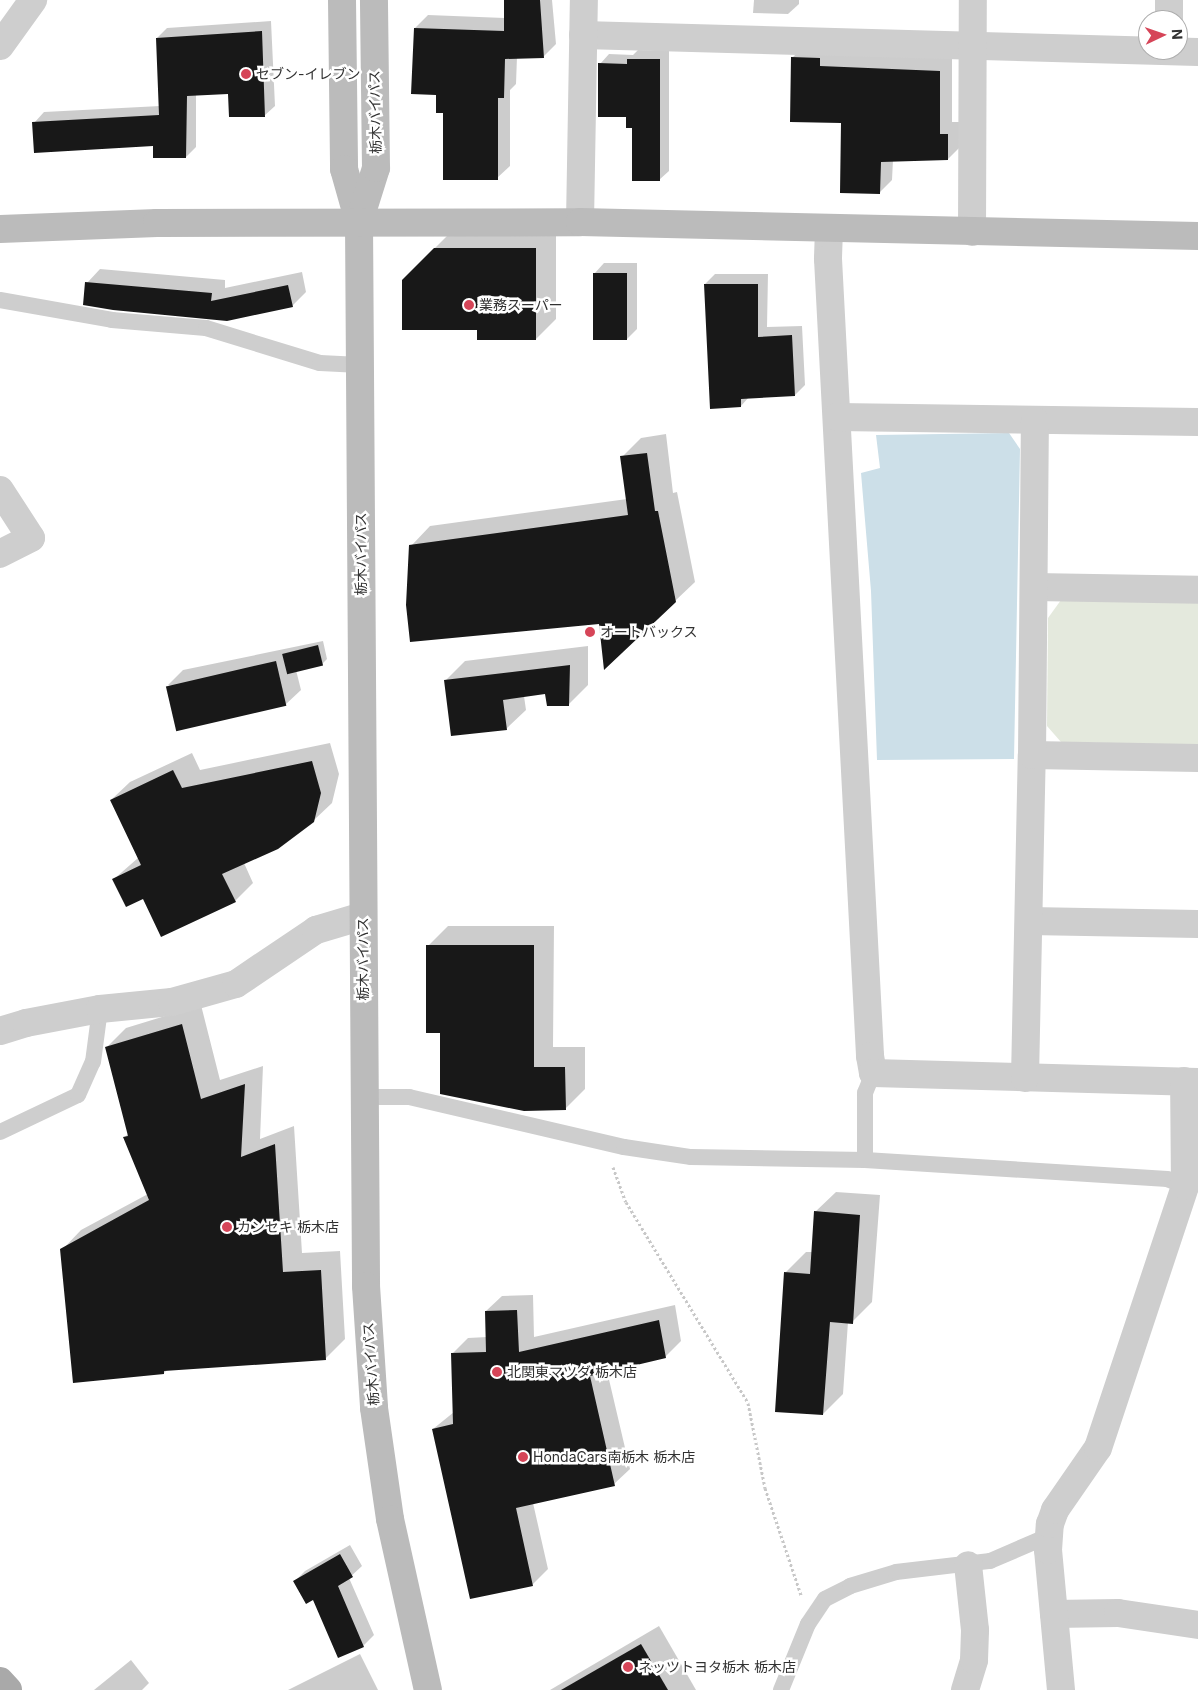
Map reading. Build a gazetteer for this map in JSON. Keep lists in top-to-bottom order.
{
  "streets": {
    "main road": ["栃木バイパス"]
  },
  "places": [
    "セブン-イレブン",
    "業務スーパー",
    "オートバックス",
    "カンセキ 栃木店",
    "北関東マツダ 栃木店",
    "HondaCars南栃木 栃木店",
    "ネッツトヨタ栃木 栃木店"
  ],
  "north": "right"
}
